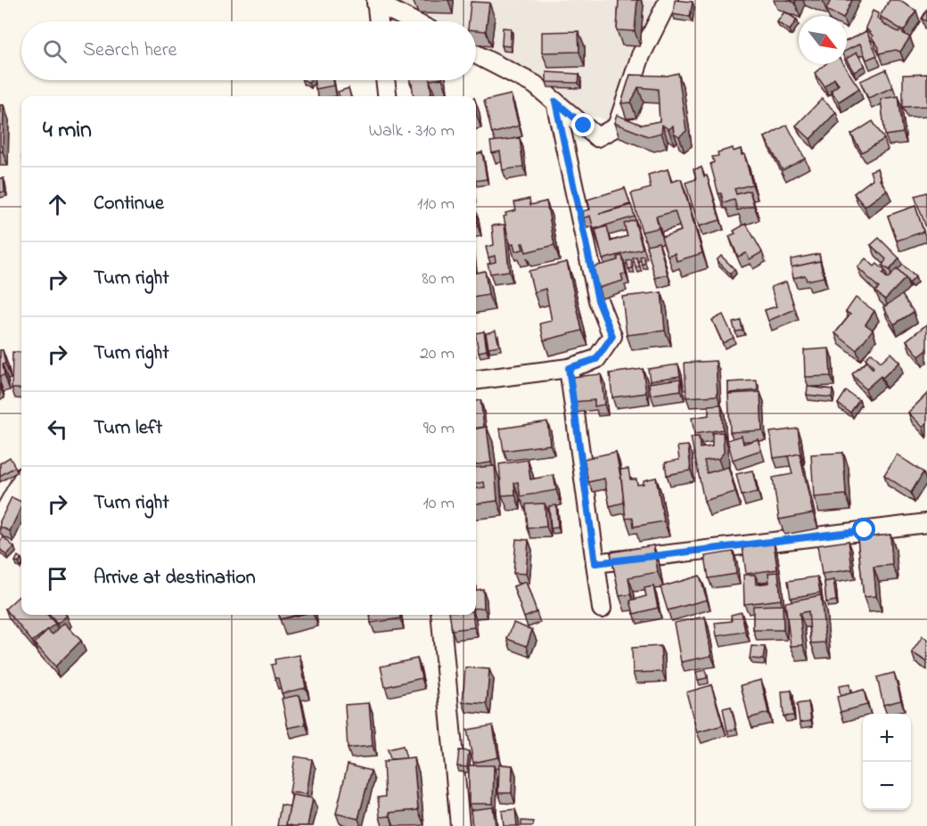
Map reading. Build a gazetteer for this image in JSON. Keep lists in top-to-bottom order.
{
  "north": "bottom right",
  "page": {
    "search": "Search here",
    "heading": ["4 min", "Walk · 310 m"],
    "list": [
      ["Continue", "110 m"],
      ["Turn right", "80 m"],
      ["Turn right", "20 m"],
      ["Turn left", "90 m"],
      ["Turn right", "10 m"],
      "Arrive at destination"
    ],
    "map_buttons": ["+", "−"]
  }
}
